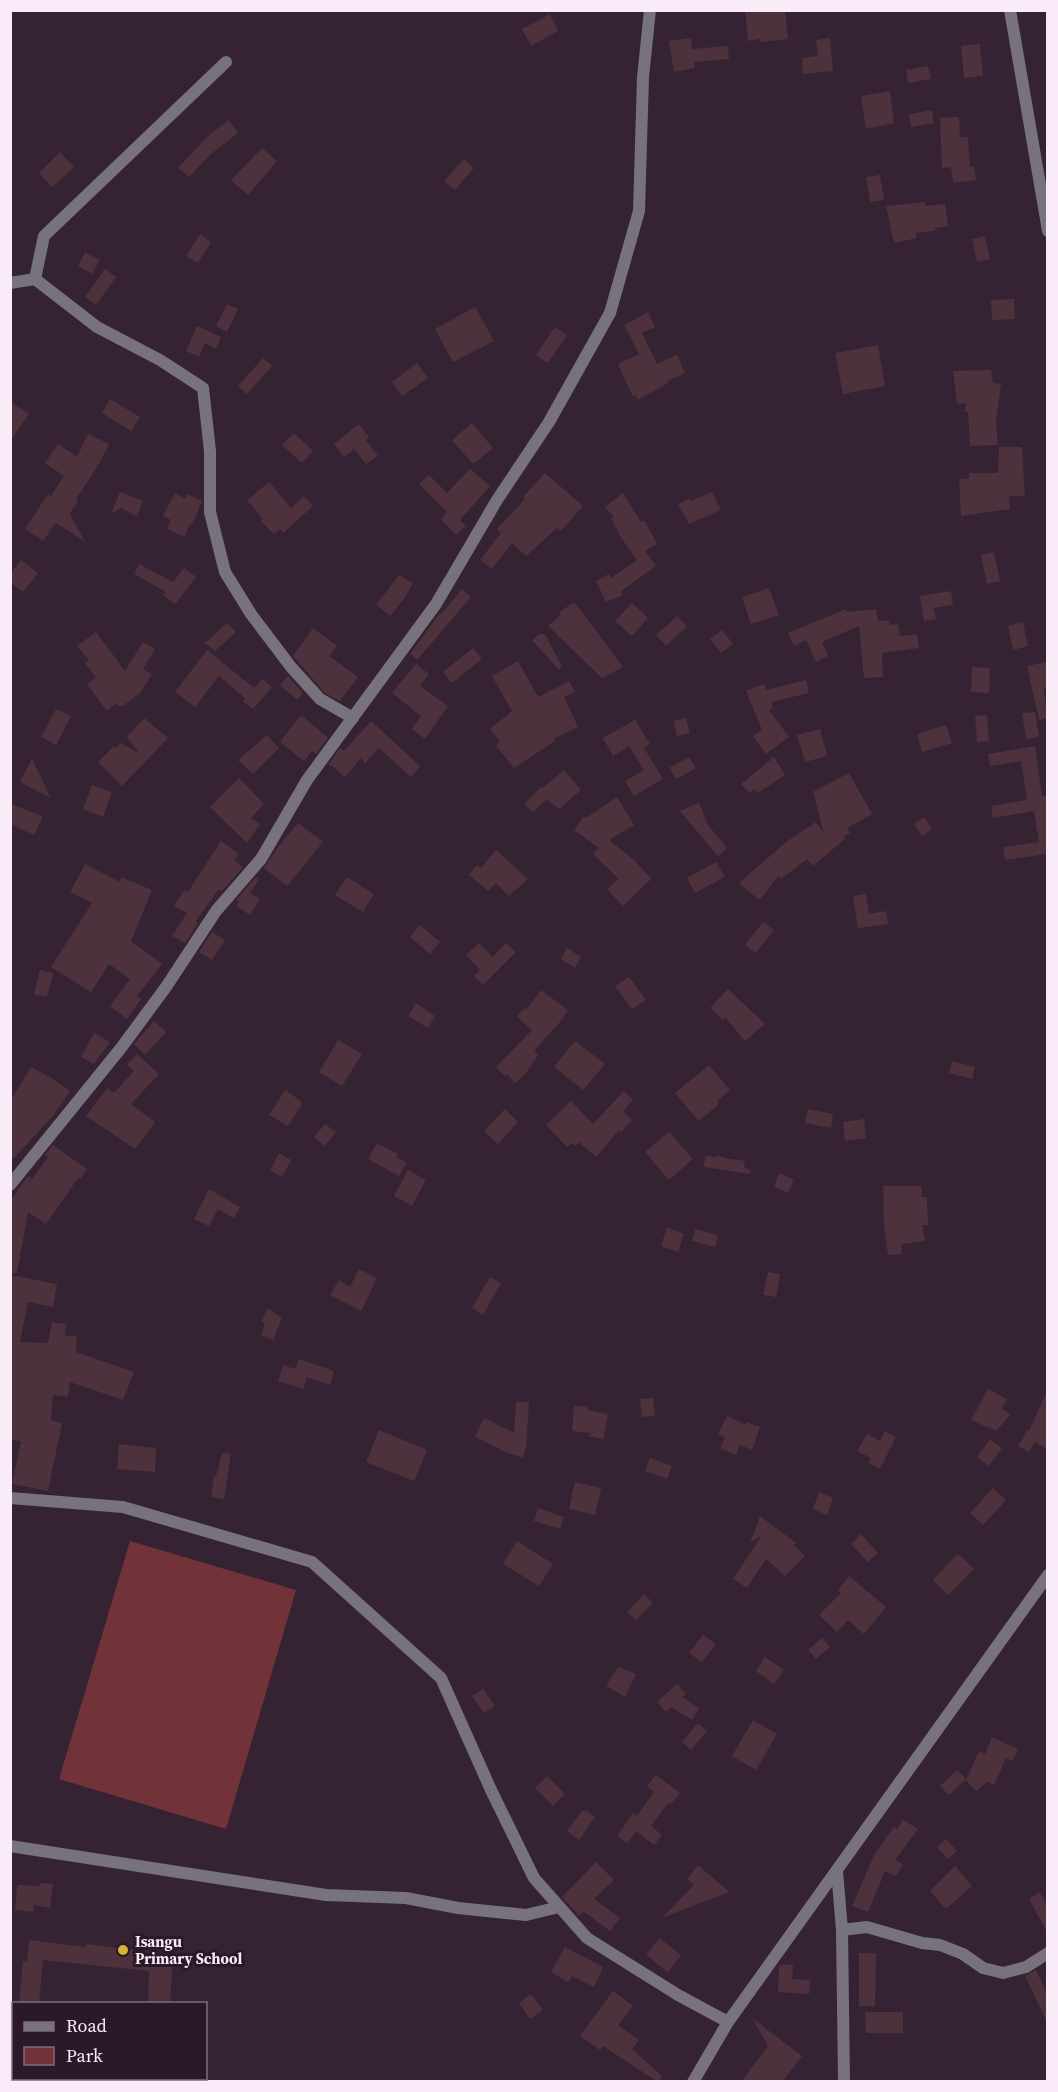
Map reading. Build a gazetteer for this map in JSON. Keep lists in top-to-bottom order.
{
  "places": ["Isangu Primary School"],
  "legend": ["Road", "Park"]
}
